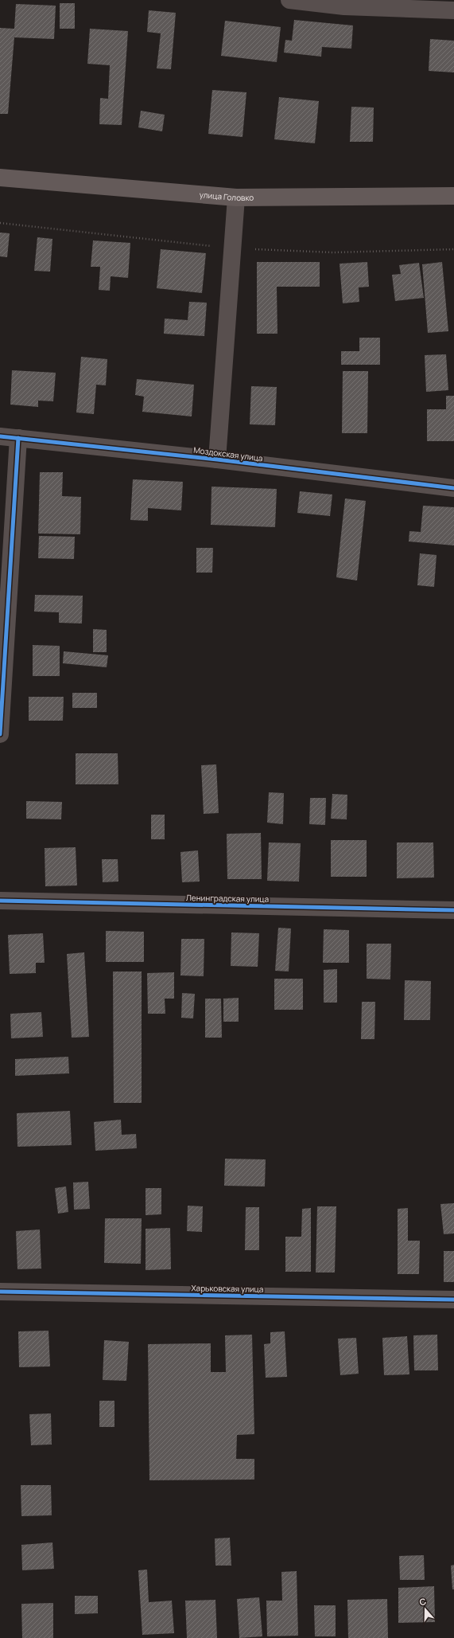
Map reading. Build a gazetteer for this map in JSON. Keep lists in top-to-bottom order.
{
  "streets": {
    "main road": ["улица Головко"],
    "street": ["Моздокская улица", "Ленинградская улица", "Харьковская улица"]
  },
  "north": "top"
}
